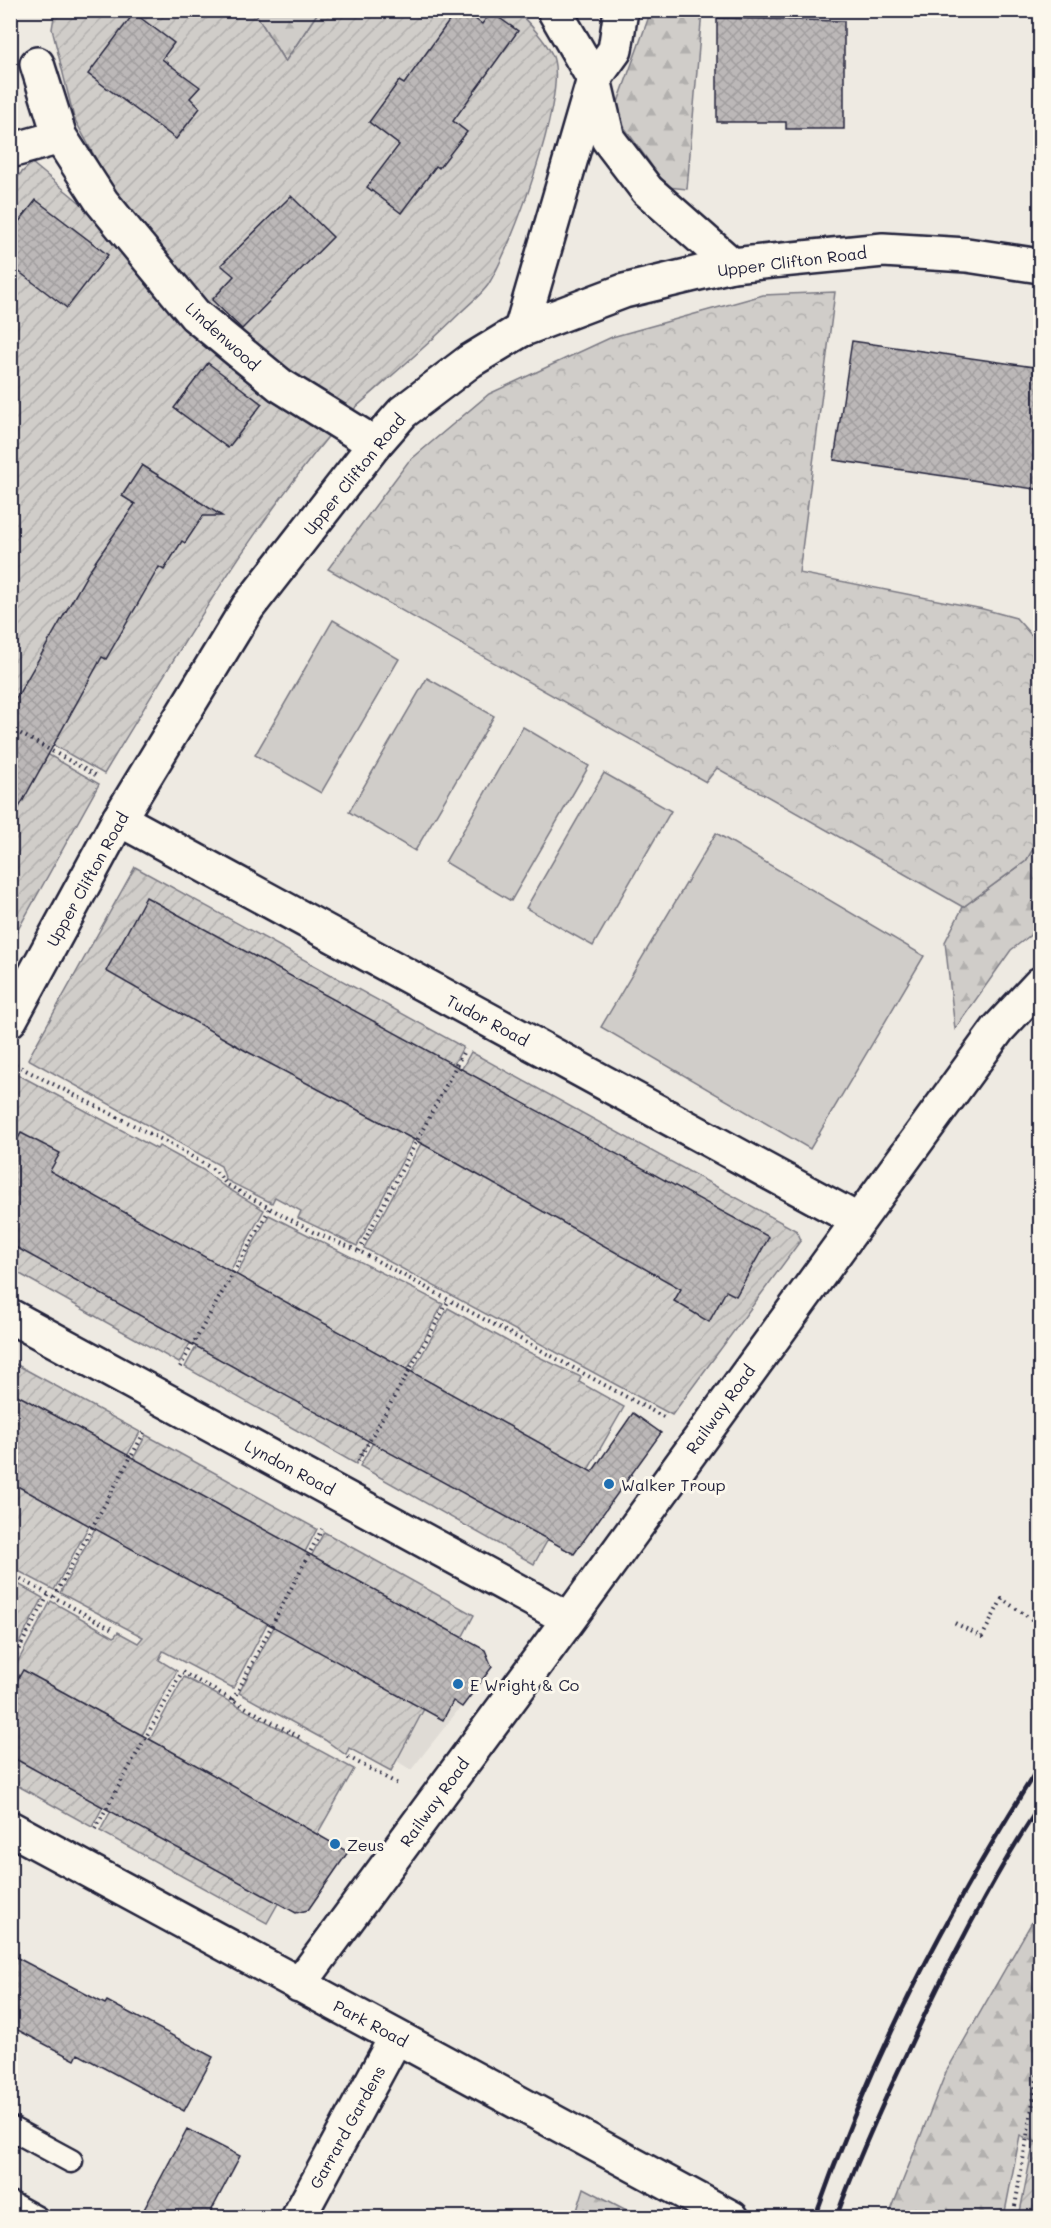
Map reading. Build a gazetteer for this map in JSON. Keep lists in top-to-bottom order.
{
  "streets": {
    "street": [
      "Upper Clifton Road",
      "Lindenwood",
      "Tudor Road",
      "Railway Road",
      "Lyndon Road",
      "Park Road",
      "Garrard Gardens"
    ]
  },
  "crossings": [
    ["Upper Clifton Road", "Lindenwood"],
    ["Upper Clifton Road", "Tudor Road"],
    ["Tudor Road", "Railway Road"],
    ["Railway Road", "Lyndon Road"],
    ["Railway Road", "Park Road"],
    ["Park Road", "Garrard Gardens"]
  ],
  "places": ["Walker Troup", "E Wright & Co", "Zeus"]
}
